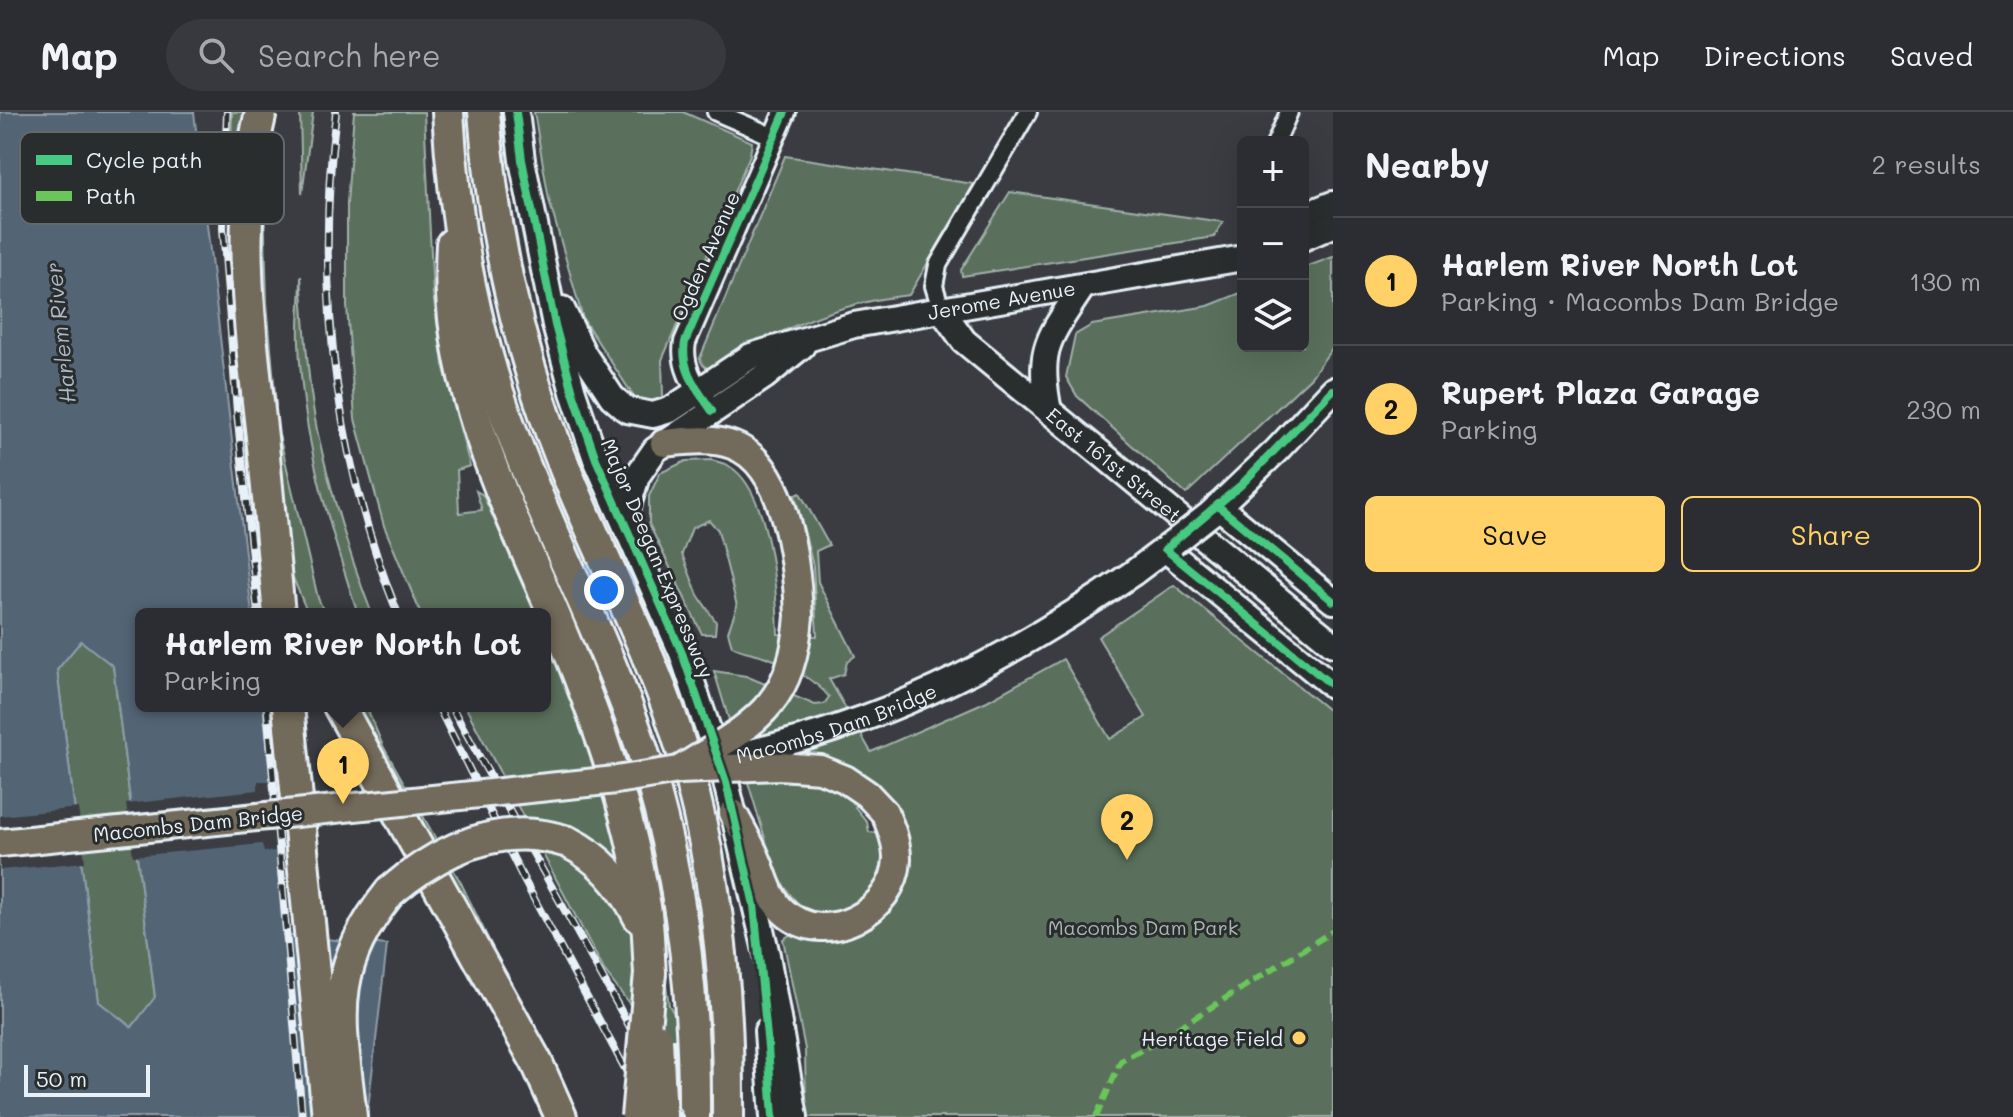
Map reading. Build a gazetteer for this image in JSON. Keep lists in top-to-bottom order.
{
  "streets": {
    "main road": [
      "Jerome Avenue",
      "East 161st Street",
      "Major Deegan Expressway",
      "Macombs Dam Bridge"
    ],
    "street": ["Ogden Avenue"]
  },
  "crossings": [
    ["Ogden Avenue", "Jerome Avenue"],
    ["Jerome Avenue", "East 161st Street"],
    ["East 161st Street", "Macombs Dam Bridge"]
  ],
  "water": ["Harlem River"],
  "parks": ["Macombs Dam Park"],
  "places": ["Heritage Field"],
  "legend": ["Cycle path", "Path"],
  "scale_bar": "50 m",
  "page": {
    "header": "Map",
    "search": "Search here",
    "nav": ["Map", "Directions", "Saved"],
    "heading": ["Nearby", "2 results"],
    "map_buttons": ["+", "−"],
    "list": [
      {
        "mark": "1",
        "name": "Harlem River North Lot",
        "note": "Parking · Macombs Dam Bridge",
        "value": "130 m"
      },
      {
        "mark": "2",
        "name": "Rupert Plaza Garage",
        "note": "Parking",
        "value": "230 m"
      }
    ],
    "buttons": ["Save", "Share"],
    "popup": ["Harlem River North Lot", "Parking"],
    "pins": ["1", "2"],
    "scale": "50 m"
  }
}
